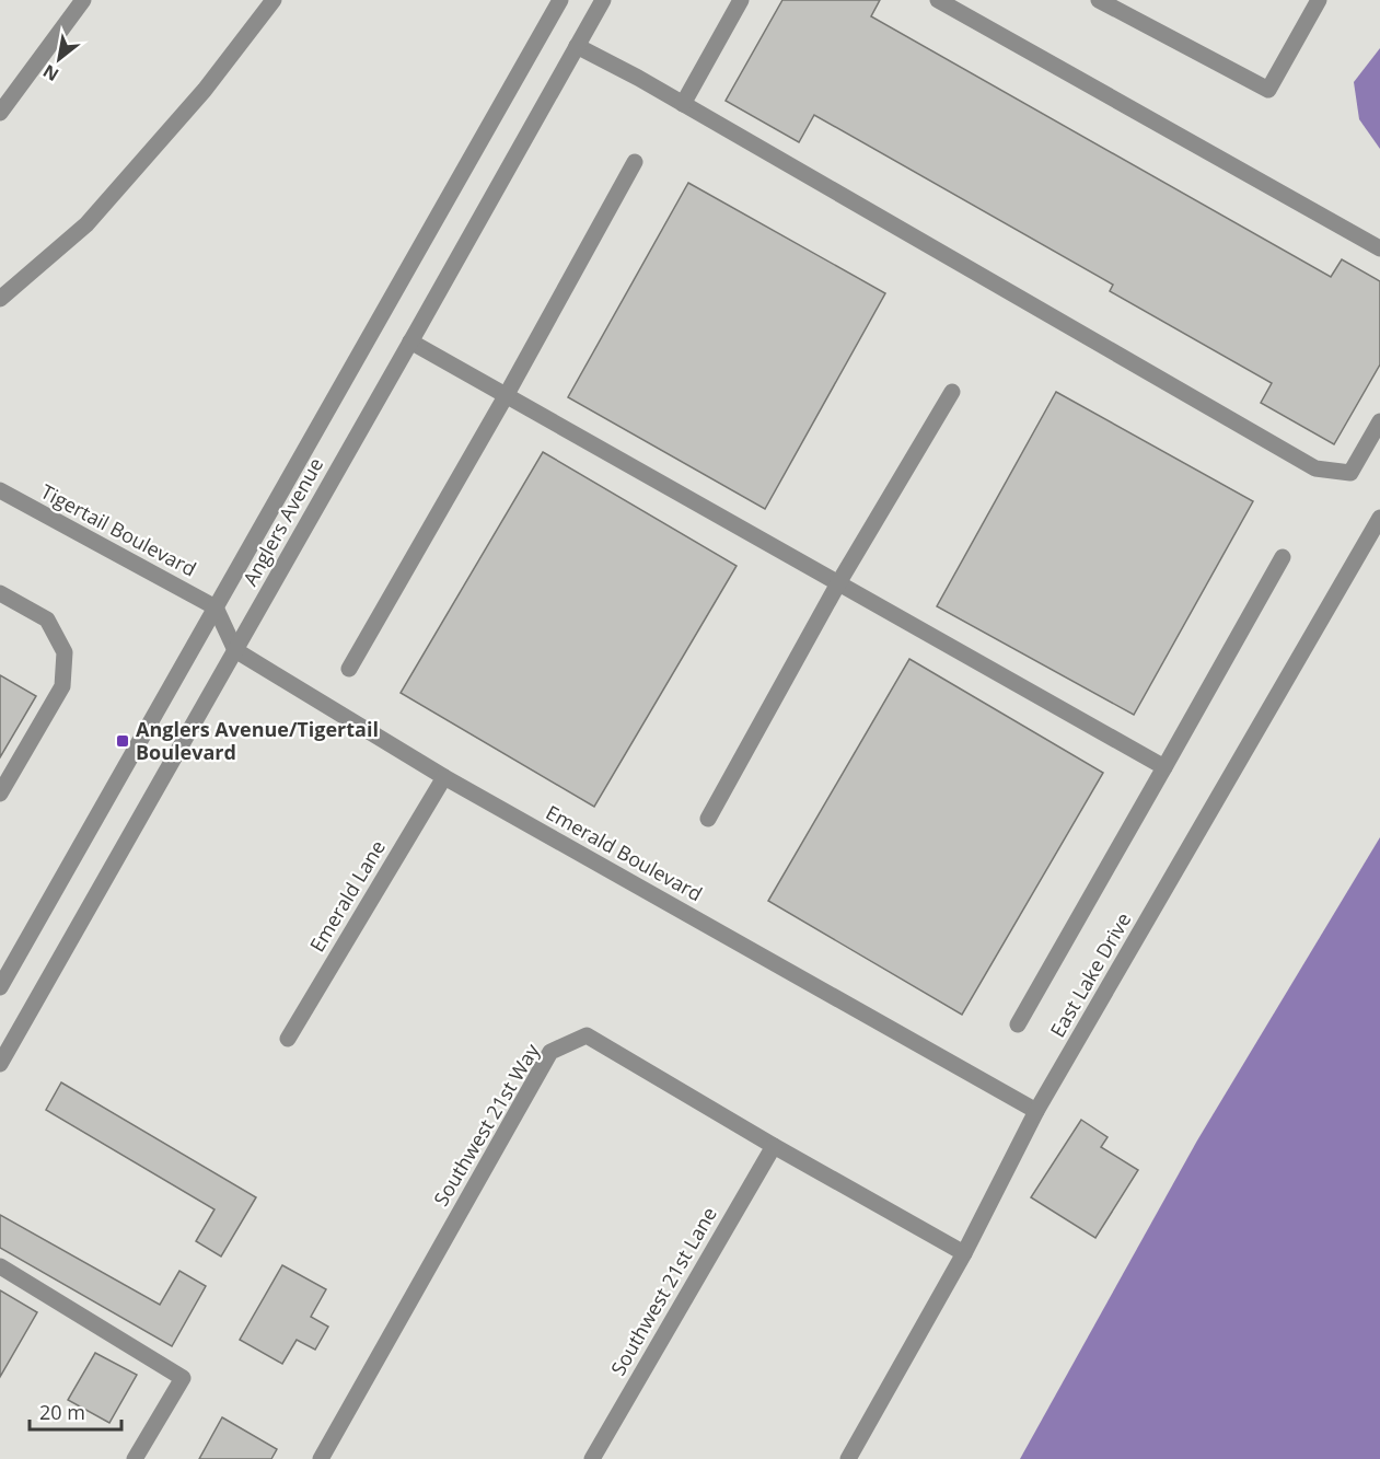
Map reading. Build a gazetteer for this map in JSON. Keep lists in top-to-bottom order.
{
  "streets": {
    "street": [
      "Anglers Avenue",
      "Tigertail Boulevard",
      "Emerald Boulevard",
      "Emerald Lane",
      "East Lake Drive",
      "Southwest 21st Way",
      "Southwest 21st Lane"
    ]
  },
  "crossings": [
    ["Anglers Avenue", "Tigertail Boulevard"],
    ["Anglers Avenue", "Emerald Boulevard"],
    ["Emerald Boulevard", "Emerald Lane"],
    ["Emerald Boulevard", "East Lake Drive"],
    ["East Lake Drive", "Southwest 21st Way"],
    ["Southwest 21st Way", "Southwest 21st Lane"]
  ],
  "places": {
    "transit": ["Anglers Avenue/Tigertail Boulevard"]
  },
  "scale_bar": "20 m",
  "north": "bottom left"
}
